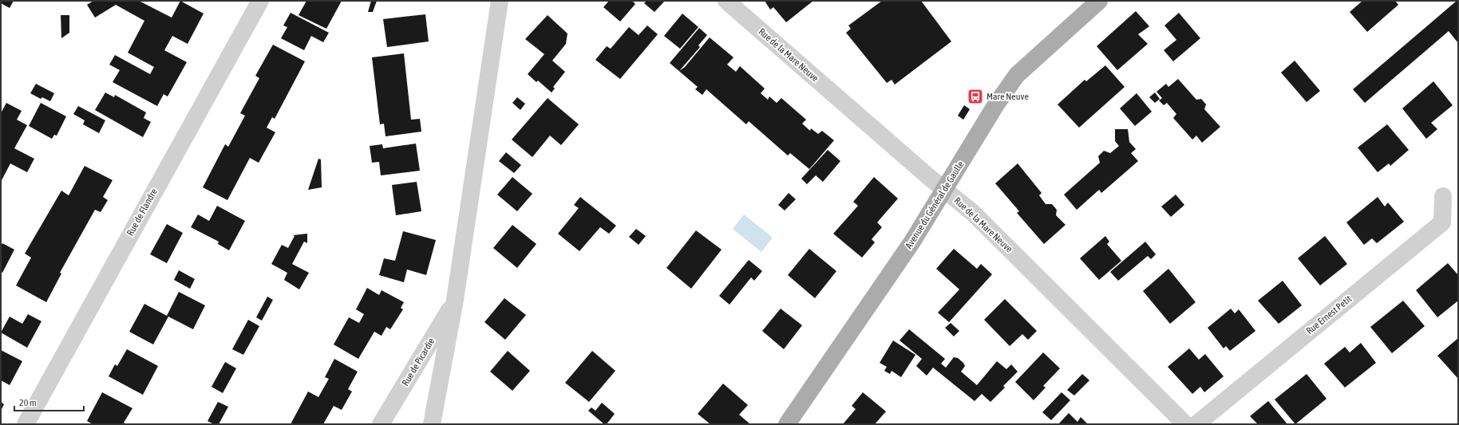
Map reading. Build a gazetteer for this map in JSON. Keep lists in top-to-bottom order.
{
  "streets": {
    "main road": ["Avenue du Général de Gaulle"],
    "street": [
      "Rue de la Mare Neuve",
      "Rue de Flandre",
      "Rue Ernest Petit",
      "Rue de Picardie"
    ]
  },
  "crossings": [
    ["Rue de la Mare Neuve", "Avenue du Général de Gaulle"]
  ],
  "places": {
    "bus stop": ["Mare Neuve"]
  },
  "scale_bar": "20 m"
}
